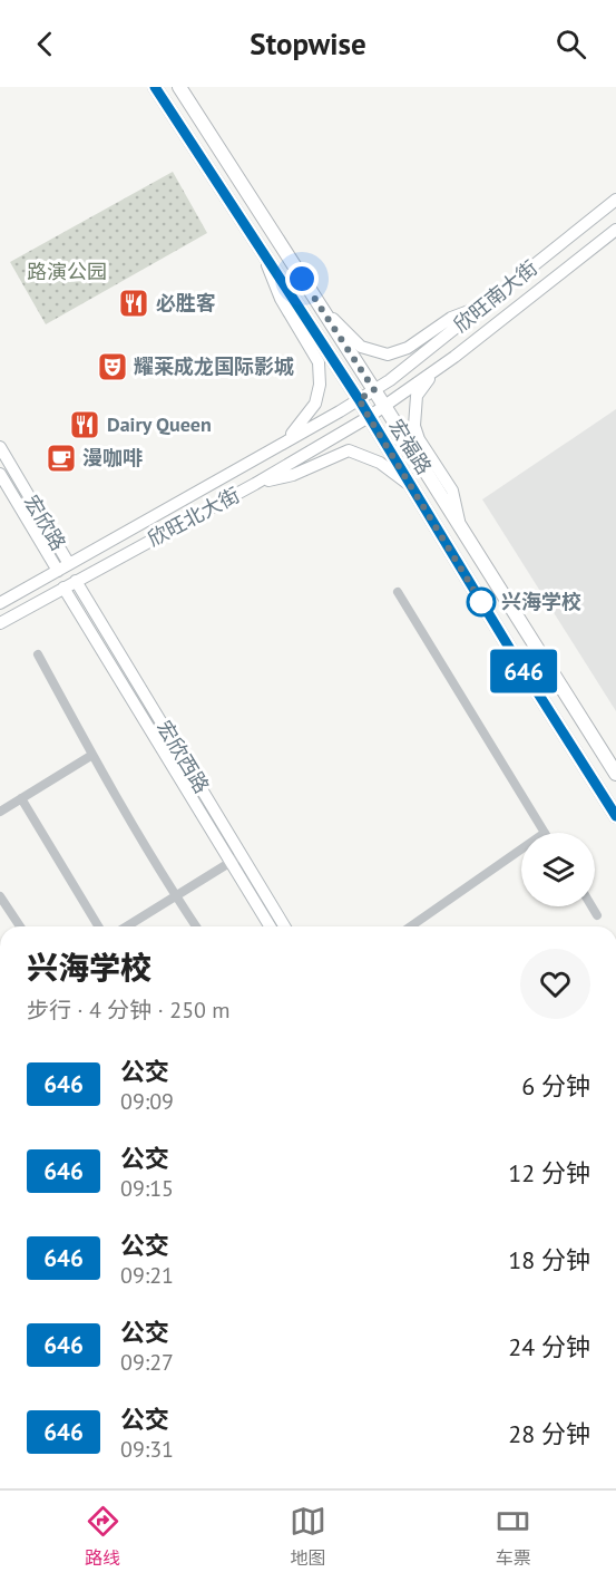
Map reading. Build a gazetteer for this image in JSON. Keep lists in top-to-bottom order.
{
  "streets": {
    "main road": [
      "欣旺南大街",
      "宏福路",
      "欣旺北大街",
      "宏欣路",
      "宏欣西路"
    ]
  },
  "crossings": [
    ["欣旺南大街", "宏福路"],
    ["欣旺南大街", "欣旺北大街"],
    ["宏福路", "欣旺北大街"],
    ["欣旺北大街", "宏欣路"],
    ["欣旺北大街", "宏欣西路"]
  ],
  "parks": ["路演公园"],
  "places": {
    "restaurant": ["必胜客", "Dairy Queen"],
    "theatre": ["耀莱成龙国际影城"],
    "cafe": ["漫咖啡"],
    "other": ["兴海学校"]
  },
  "lines": ["bus line 646"],
  "page": {
    "header": "Stopwise",
    "on_map": "646",
    "heading": ["兴海学校", "步行 · 4 分钟 · 250 m"],
    "list": [
      {
        "mark": "646",
        "name": "公交",
        "note": "09:09",
        "value": "6 分钟"
      },
      {
        "mark": "646",
        "name": "公交",
        "note": "09:15",
        "value": "12 分钟"
      },
      {
        "mark": "646",
        "name": "公交",
        "note": "09:21",
        "value": "18 分钟"
      },
      {
        "mark": "646",
        "name": "公交",
        "note": "09:27",
        "value": "24 分钟"
      },
      {
        "mark": "646",
        "name": "公交",
        "note": "09:31",
        "value": "28 分钟"
      }
    ],
    "tabs": ["路线", "地图", "车票"]
  }
}
